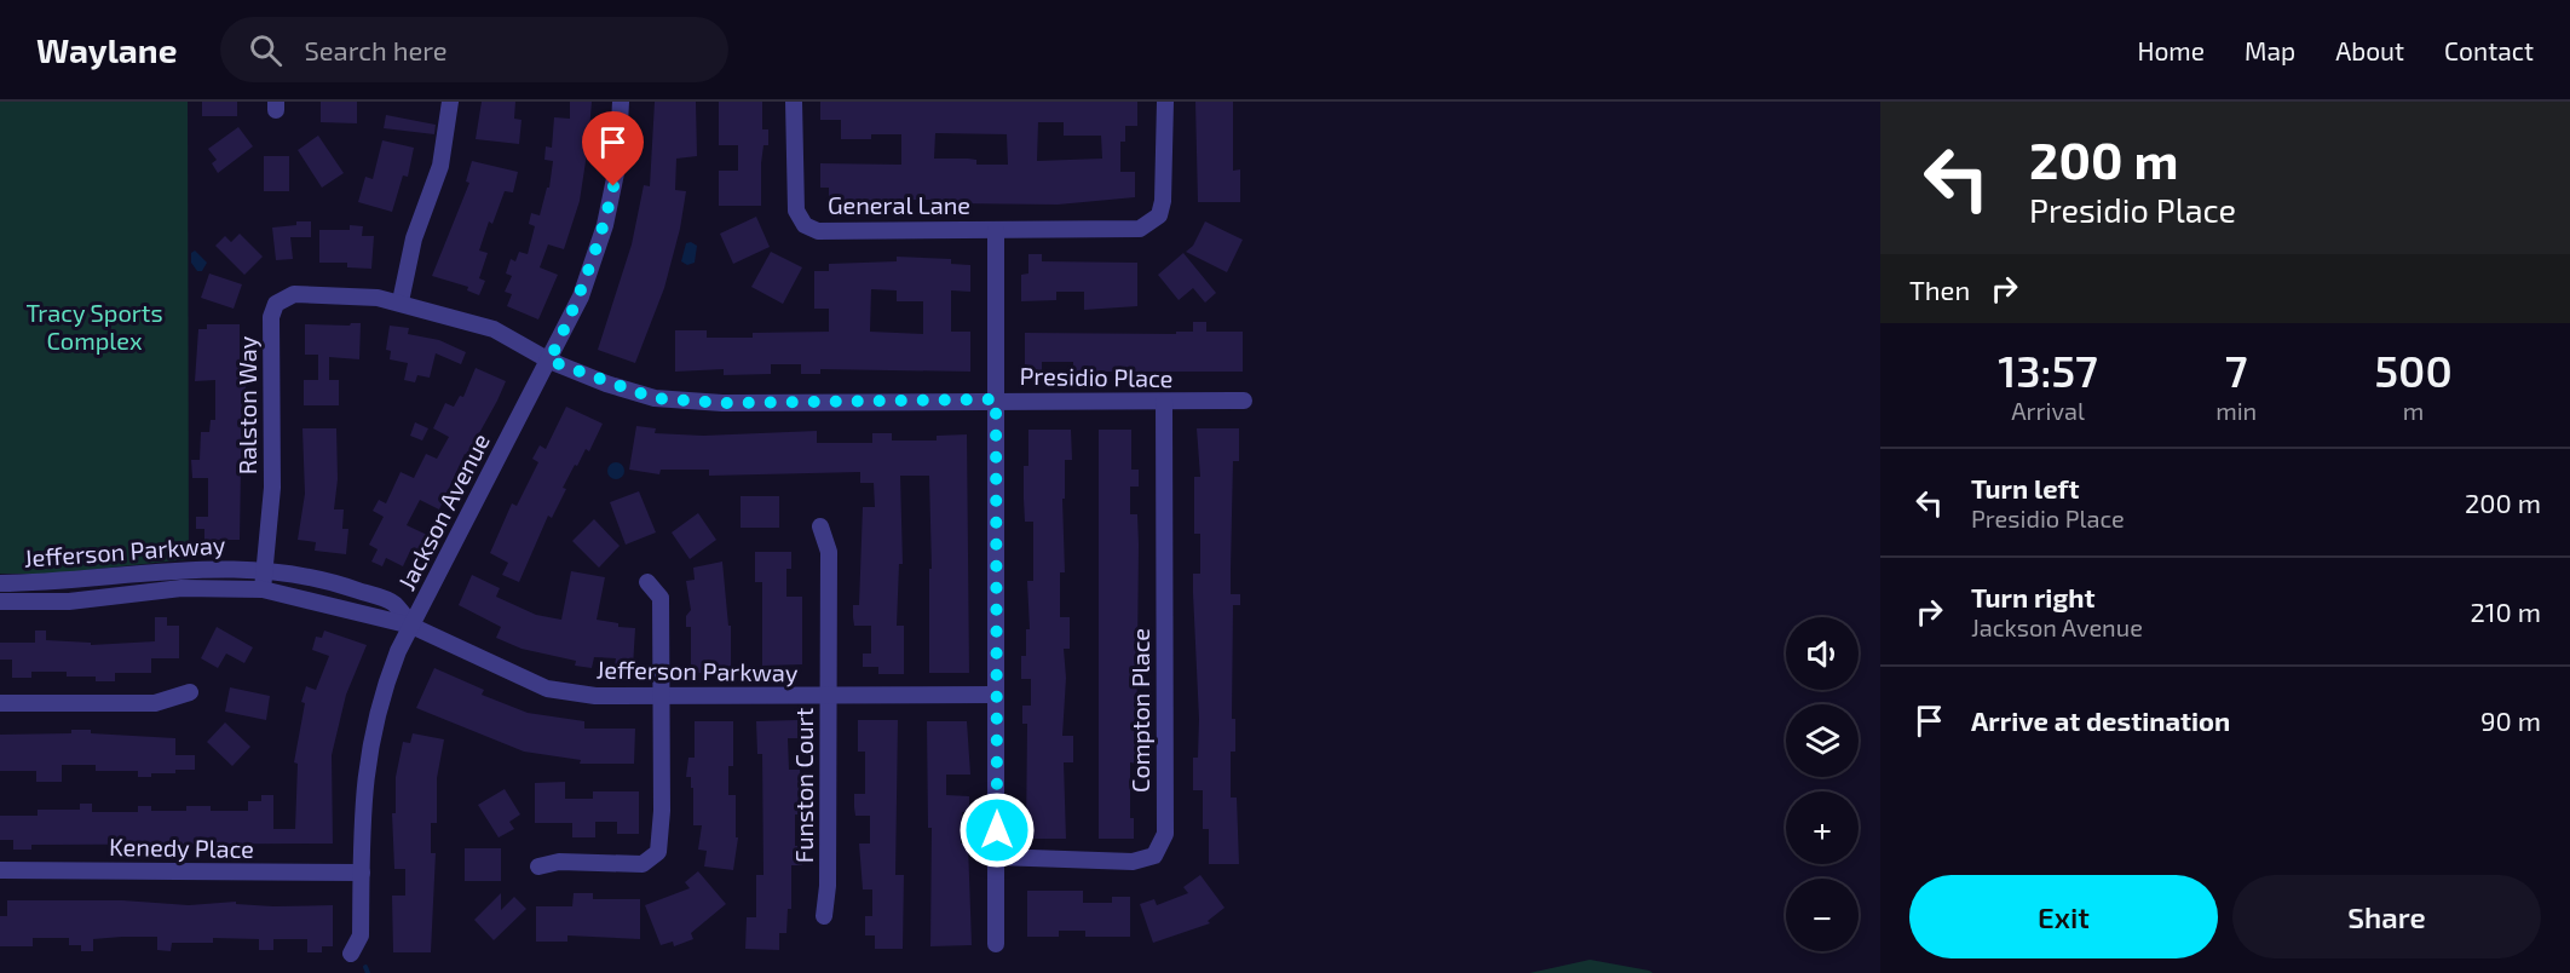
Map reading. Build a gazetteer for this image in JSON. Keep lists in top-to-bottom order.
{
  "streets": {
    "street": [
      "General Lane",
      "Presidio Place",
      "Ralston Way",
      "Jackson Avenue",
      "Jefferson Parkway",
      "Compton Place",
      "Funston Court",
      "Kenedy Place"
    ]
  },
  "crossings": [
    ["Presidio Place", "Ralston Way"],
    ["Presidio Place", "Jackson Avenue"],
    ["Presidio Place", "Compton Place"],
    ["Ralston Way", "Jefferson Parkway"],
    ["Jackson Avenue", "Jefferson Parkway"],
    ["Jackson Avenue", "Kenedy Place"],
    ["Jefferson Parkway", "Funston Court"]
  ],
  "parks": ["Tracy Sports Complex"],
  "page": {
    "header": "Waylane",
    "search": "Search here",
    "nav": [
      "Home",
      "Map",
      "About",
      "Contact"
    ],
    "turn": ["200 m", "Presidio Place"],
    "then": "Then",
    "eta": [
      "13:57",
      "Arrival",
      "7",
      "min",
      "500",
      "m"
    ],
    "list": [
      {
        "name": "Turn left",
        "note": "Presidio Place",
        "value": "200 m"
      },
      {
        "name": "Turn right",
        "note": "Jackson Avenue",
        "value": "210 m"
      },
      {
        "name": "Arrive at destination",
        "value": "90 m"
      }
    ],
    "map_buttons": ["+", "−"],
    "buttons": ["Exit", "Share"]
  }
}
